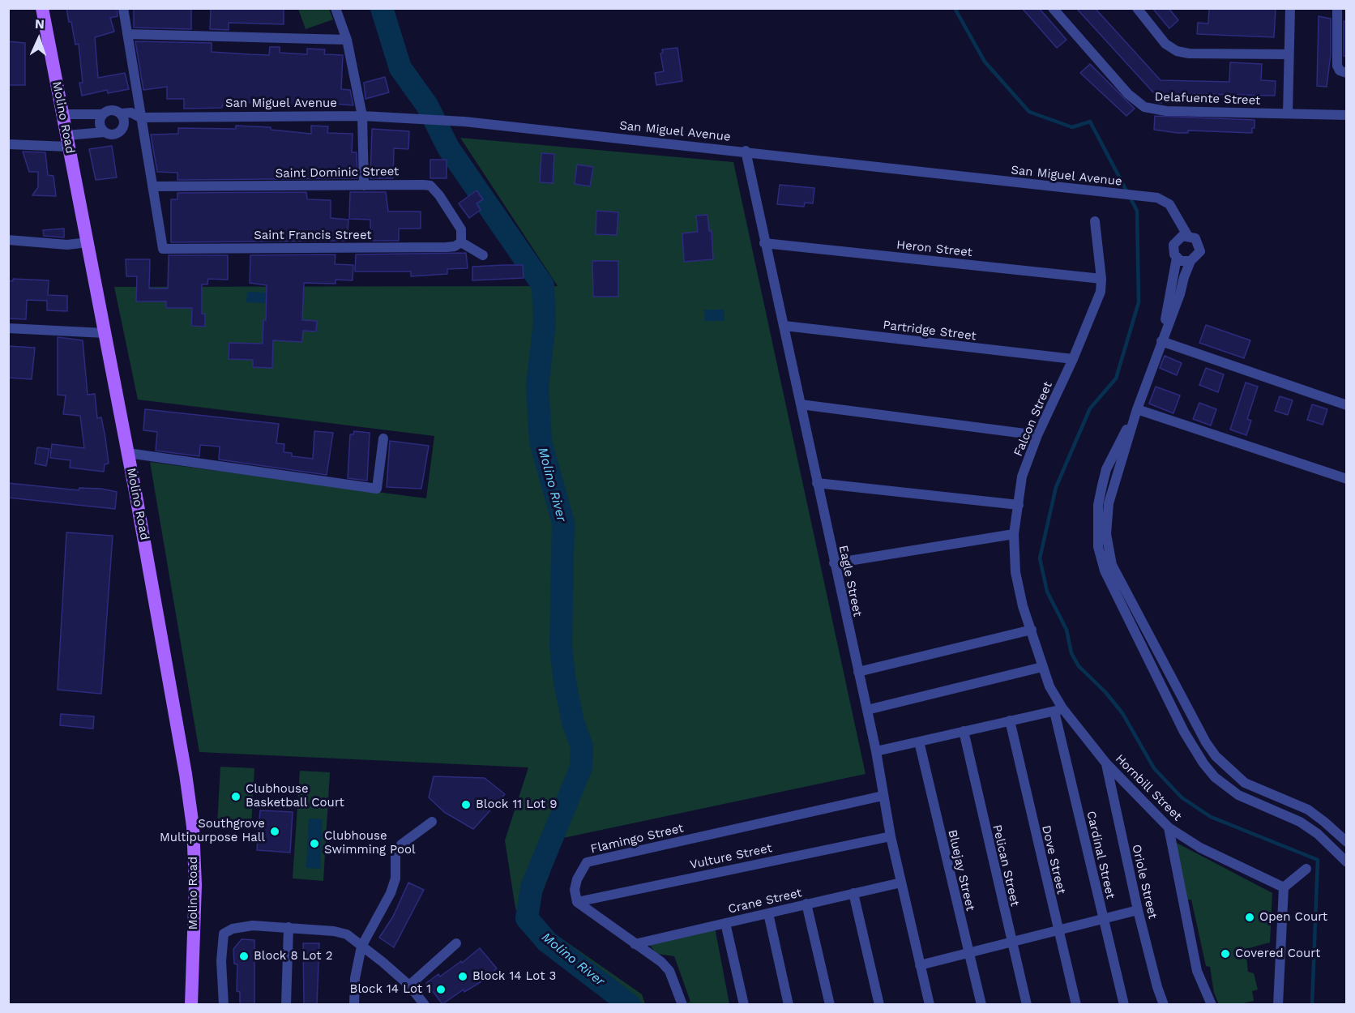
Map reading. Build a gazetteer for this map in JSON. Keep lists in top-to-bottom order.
{
  "streets": {
    "main road": ["Molino Road"],
    "street": [
      "Delafuente Street",
      "San Miguel Avenue",
      "Saint Dominic Street",
      "Saint Francis Street",
      "Heron Street",
      "Partridge Street",
      "Falcon Street",
      "Eagle Street",
      "Hornbill Street",
      "Flamingo Street",
      "Cardinal Street",
      "Vulture Street",
      "Dove Street",
      "Pelican Street",
      "Bluejay Street",
      "Oriole Street",
      "Crane Street"
    ]
  },
  "crossings": [
    ["San Miguel Avenue", "Eagle Street"],
    ["Saint Dominic Street", "Saint Francis Street"],
    ["Heron Street", "Falcon Street"],
    ["Heron Street", "Eagle Street"],
    ["Partridge Street", "Falcon Street"],
    ["Partridge Street", "Eagle Street"],
    ["Falcon Street", "Hornbill Street"],
    ["Eagle Street", "Flamingo Street"],
    ["Eagle Street", "Vulture Street"],
    ["Eagle Street", "Crane Street"],
    ["Hornbill Street", "Cardinal Street"],
    ["Hornbill Street", "Oriole Street"],
    ["Flamingo Street", "Vulture Street"]
  ],
  "water": ["Molino River"],
  "places": [
    "Clubhouse Basketball Court",
    "Block 11 Lot 9",
    "Southgrove Multipurpose Hall",
    "Clubhouse Swimming Pool",
    "Open Court",
    "Covered Court",
    "Block 8 Lot 2",
    "Block 14 Lot 3",
    "Block 14 Lot 1"
  ],
  "north": "top"
}
